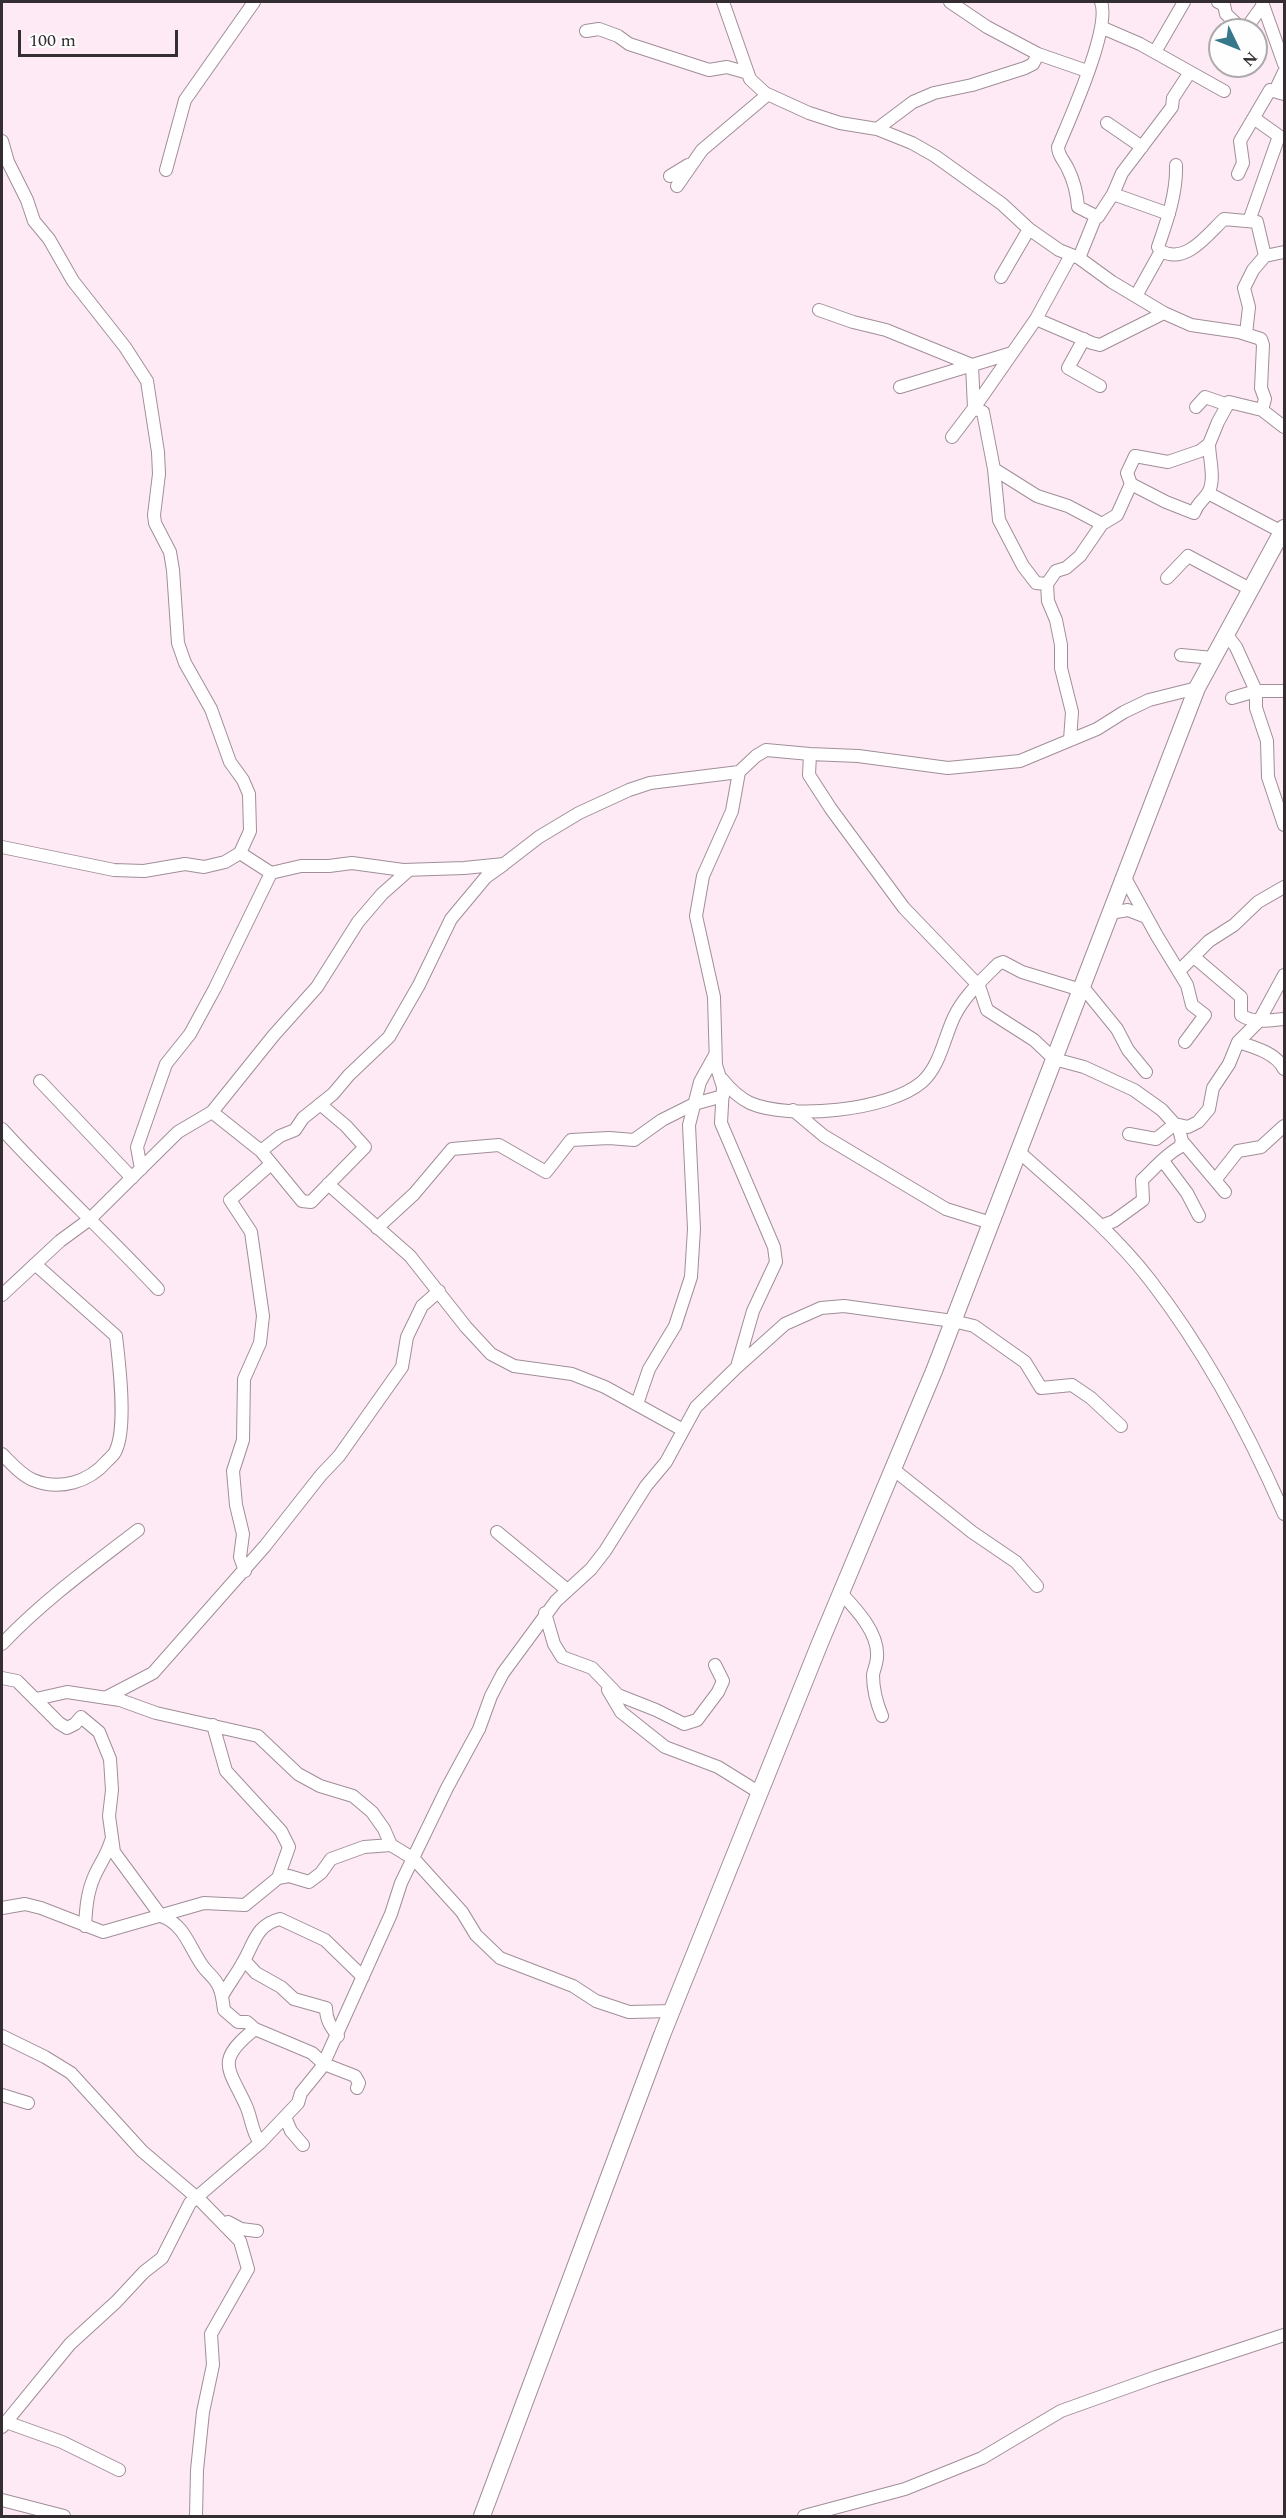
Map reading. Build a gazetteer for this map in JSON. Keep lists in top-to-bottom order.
{
  "scale_bar": "100 m",
  "north": "bottom right"
}
